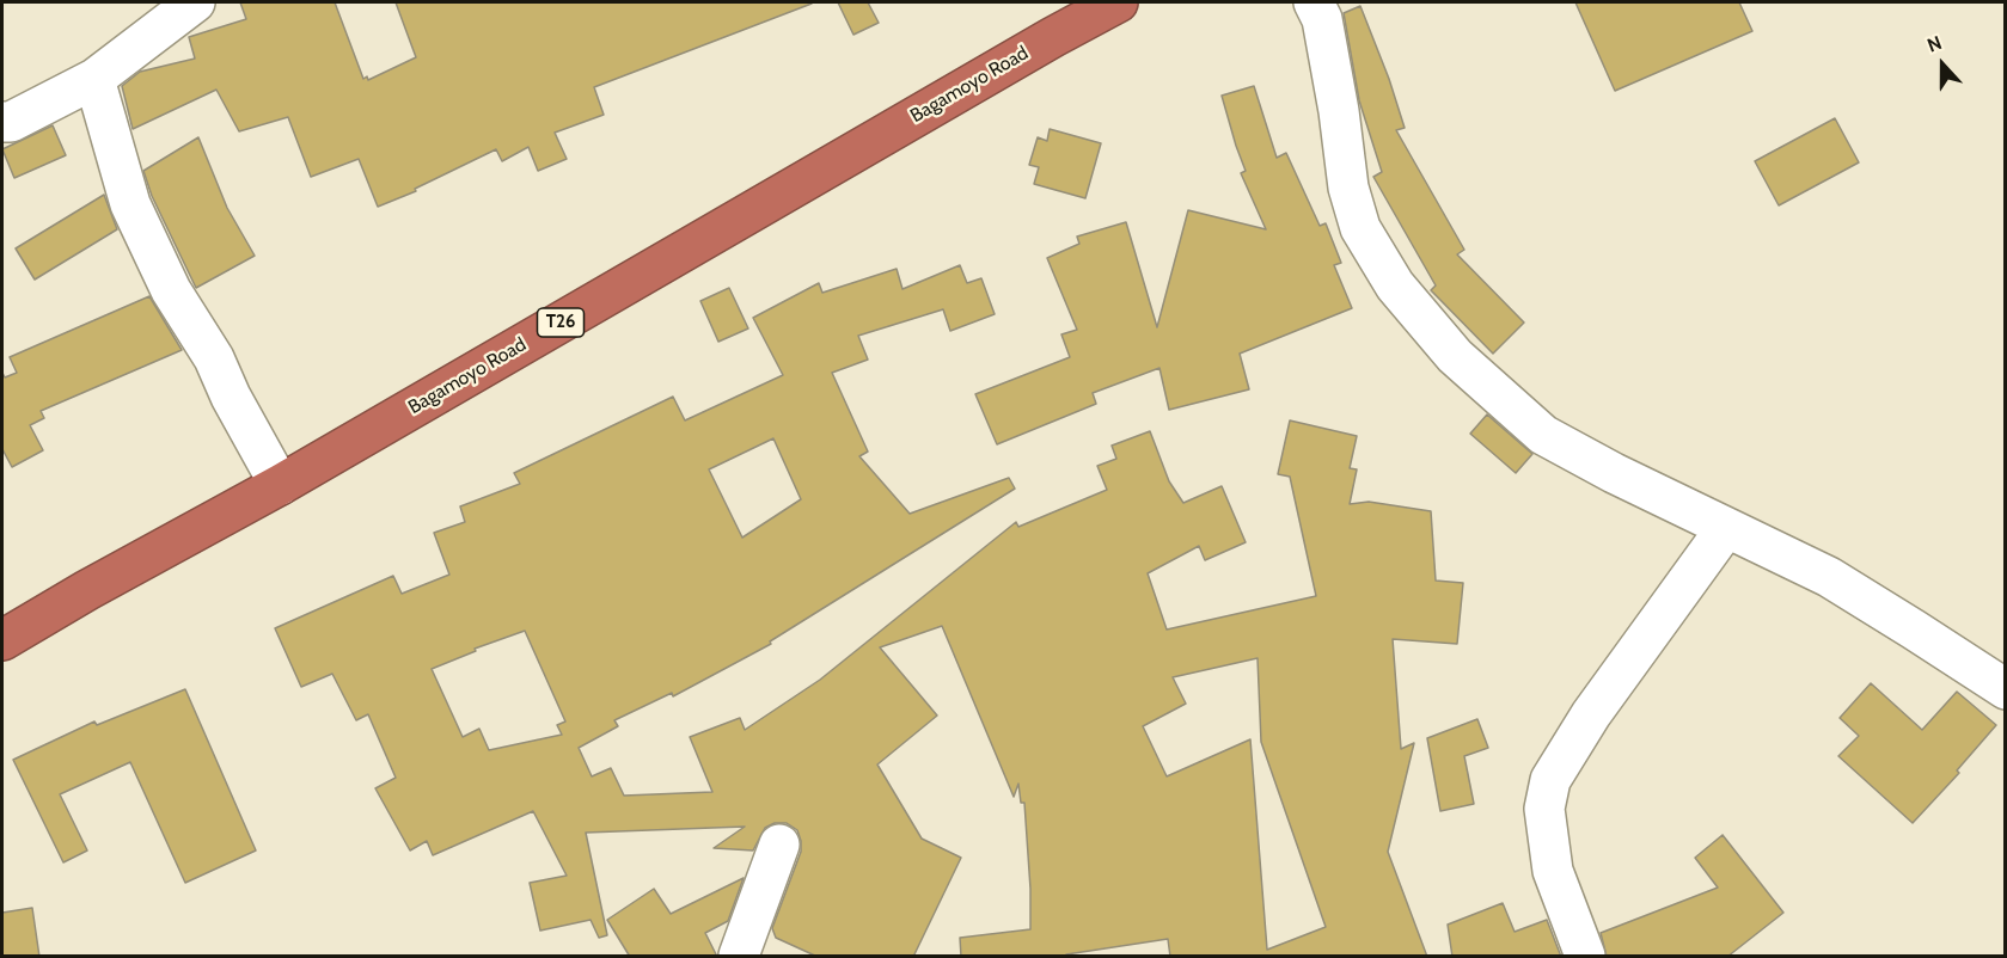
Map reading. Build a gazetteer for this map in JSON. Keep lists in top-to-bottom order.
{
  "streets": {
    "highway": ["Bagamoyo Road", "T26"]
  },
  "north": "top"
}
